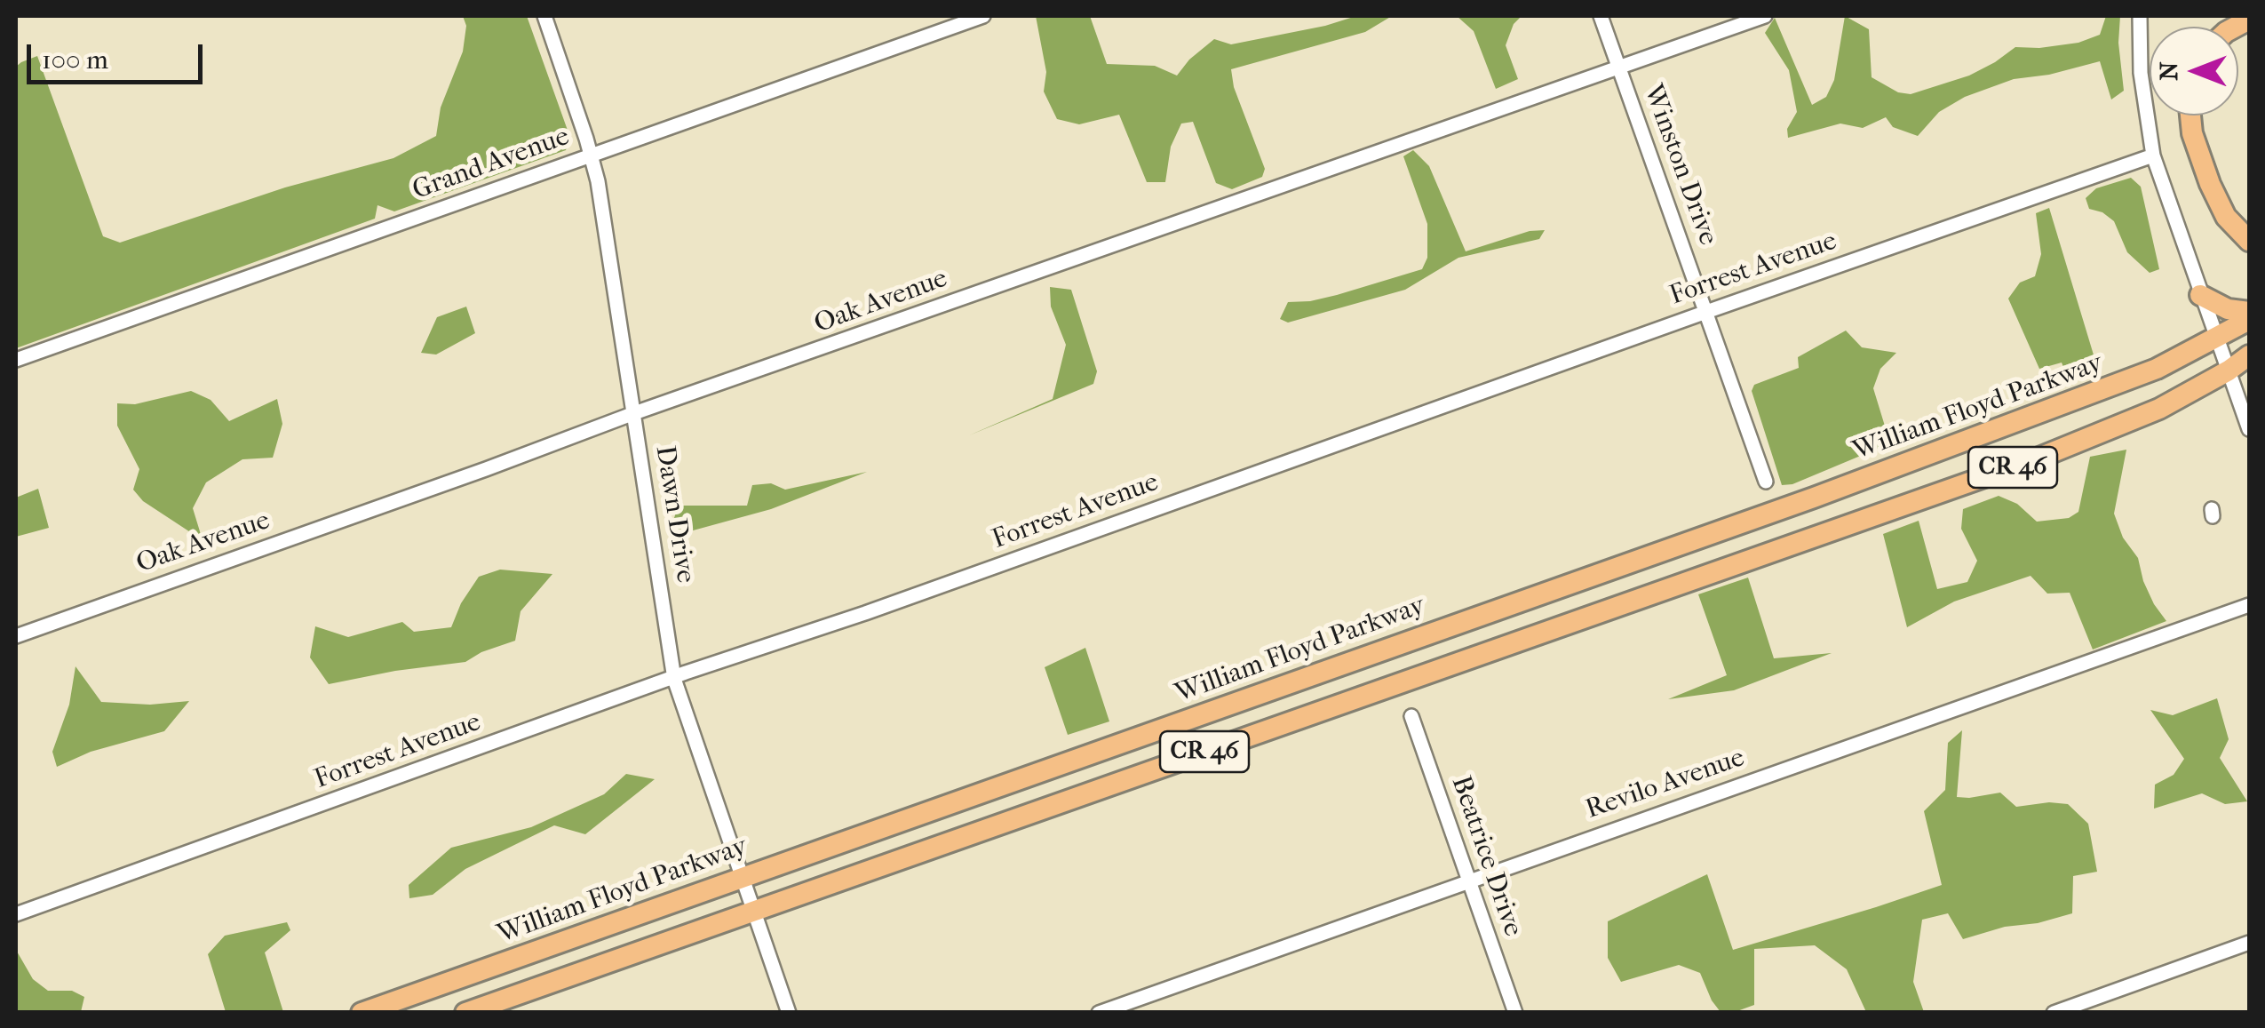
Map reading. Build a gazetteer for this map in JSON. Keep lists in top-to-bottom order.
{
  "streets": {
    "highway": ["William Floyd Parkway", "CR 46"],
    "street": [
      "Grand Avenue",
      "Winston Drive",
      "Forrest Avenue",
      "Oak Avenue",
      "Dawn Drive",
      "Revilo Avenue",
      "Beatrice Drive"
    ]
  },
  "crossings": [
    ["Grand Avenue", "Dawn Drive"],
    ["Winston Drive", "Forrest Avenue"],
    ["Winston Drive", "Oak Avenue"],
    ["Forrest Avenue", "Dawn Drive"],
    ["Oak Avenue", "Dawn Drive"],
    ["William Floyd Parkway", "Dawn Drive"],
    ["CR 46", "Dawn Drive"],
    ["Revilo Avenue", "Beatrice Drive"]
  ],
  "scale_bar": "100 m",
  "north": "left"
}
